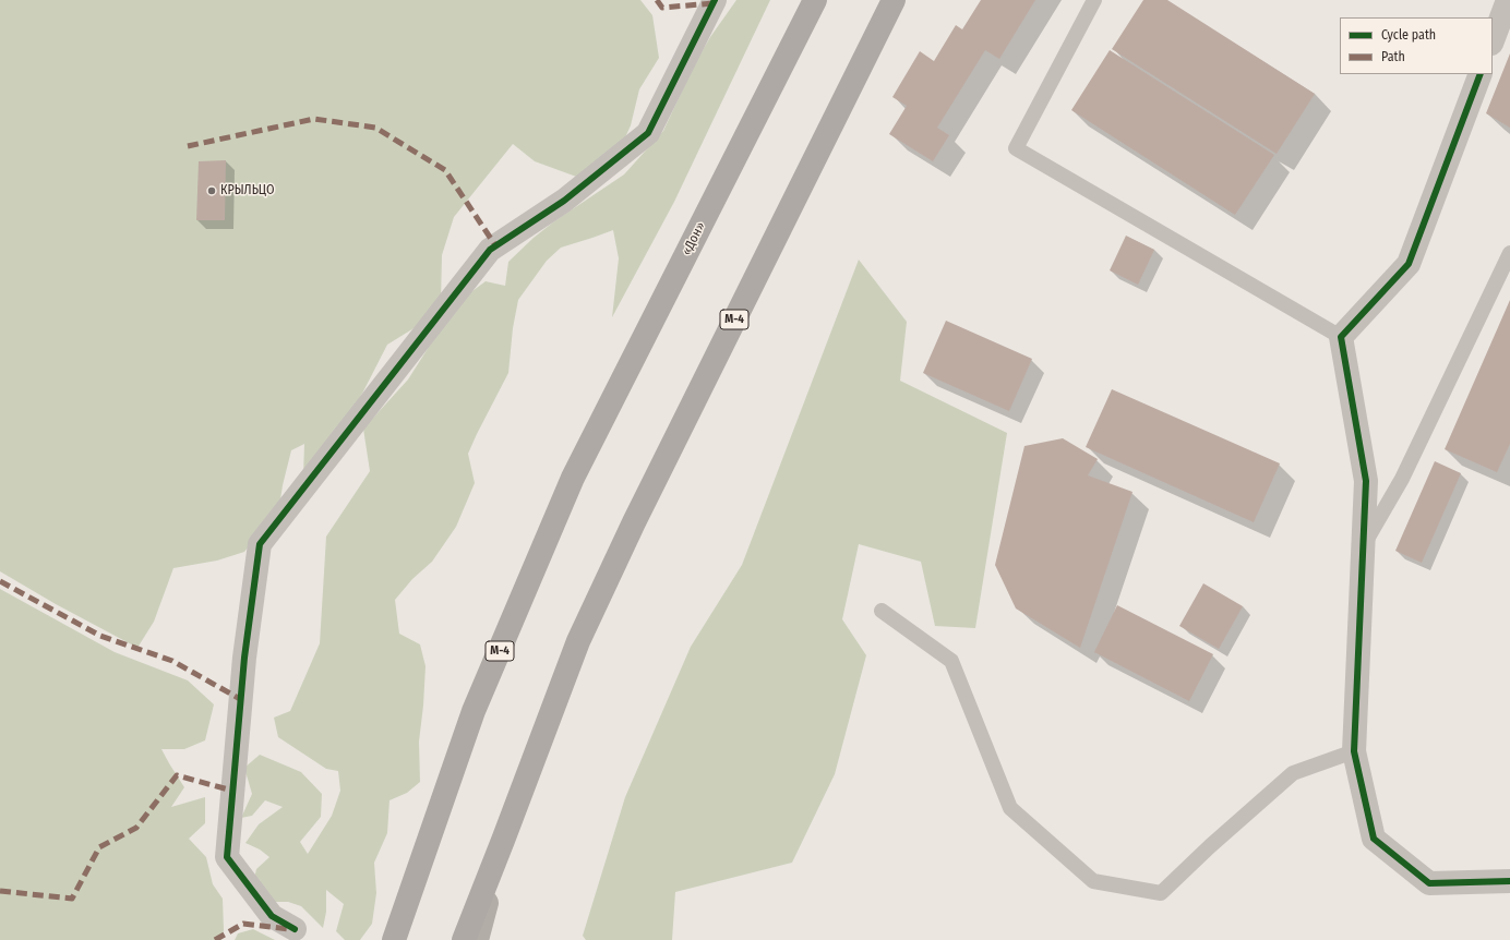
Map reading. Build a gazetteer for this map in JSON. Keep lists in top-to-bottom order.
{
  "streets": {
    "highway": ["«Дон»", "М-4"]
  },
  "places": ["КРЫЛЬЦО"],
  "legend": ["Cycle path", "Path"]
}
